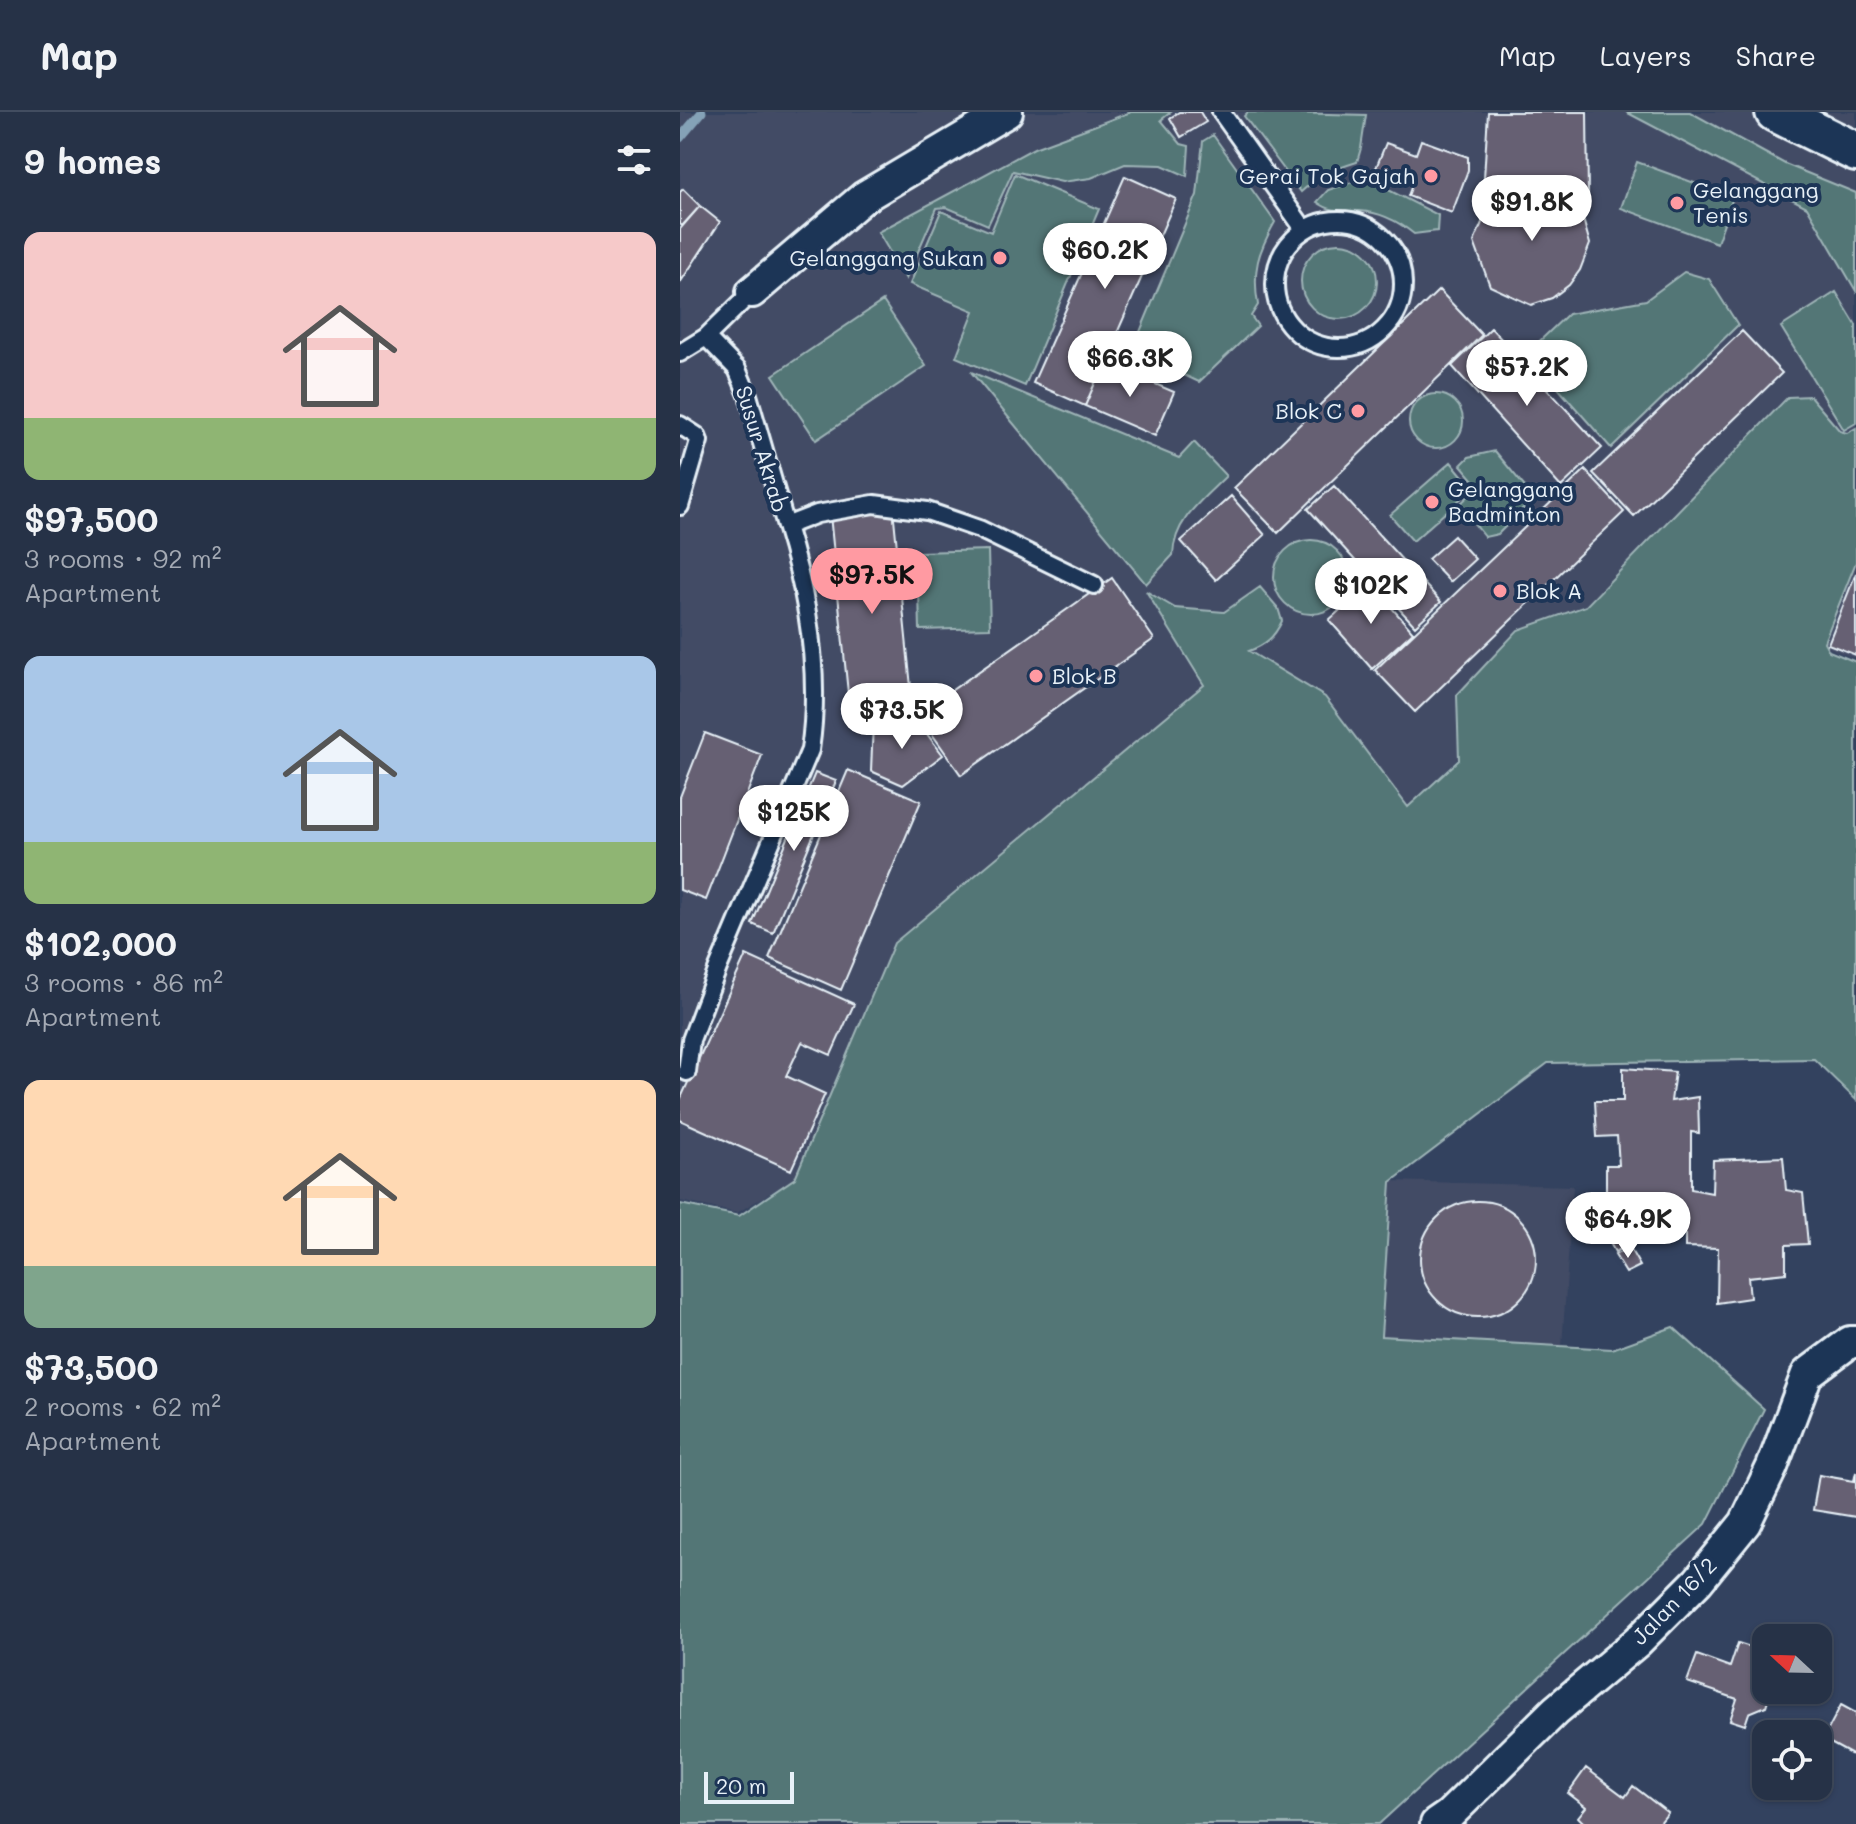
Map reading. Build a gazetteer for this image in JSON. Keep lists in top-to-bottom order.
{
  "streets": {
    "street": ["Jalan 16/2"],
    "lane": ["Susur Akrab"]
  },
  "places": [
    "Gerai Tok Gajah",
    "Gelanggang Tenis",
    "Gelanggang Sukan",
    "Blok C",
    "Gelanggang Badminton",
    "Blok A",
    "Blok B"
  ],
  "scale_bar": "20 m",
  "north": "left",
  "page": {
    "header": "Map",
    "nav": ["Map", "Layers", "Share"],
    "heading": "9 homes",
    "price": [
      "$91.8K",
      "$60.2K",
      "$66.3K",
      "$57.2K",
      "$97.5K",
      "$102K",
      "$73.5K",
      "$125K",
      "$64.9K"
    ],
    "list": [
      {
        "name": "$97,500",
        "note": "3 rooms · 92 m² · Apartment"
      },
      {
        "name": "$102,000",
        "note": "3 rooms · 86 m² · Apartment"
      },
      {
        "name": "$73,500",
        "note": "2 rooms · 62 m² · Apartment"
      }
    ],
    "scale": "20 m"
  }
}
